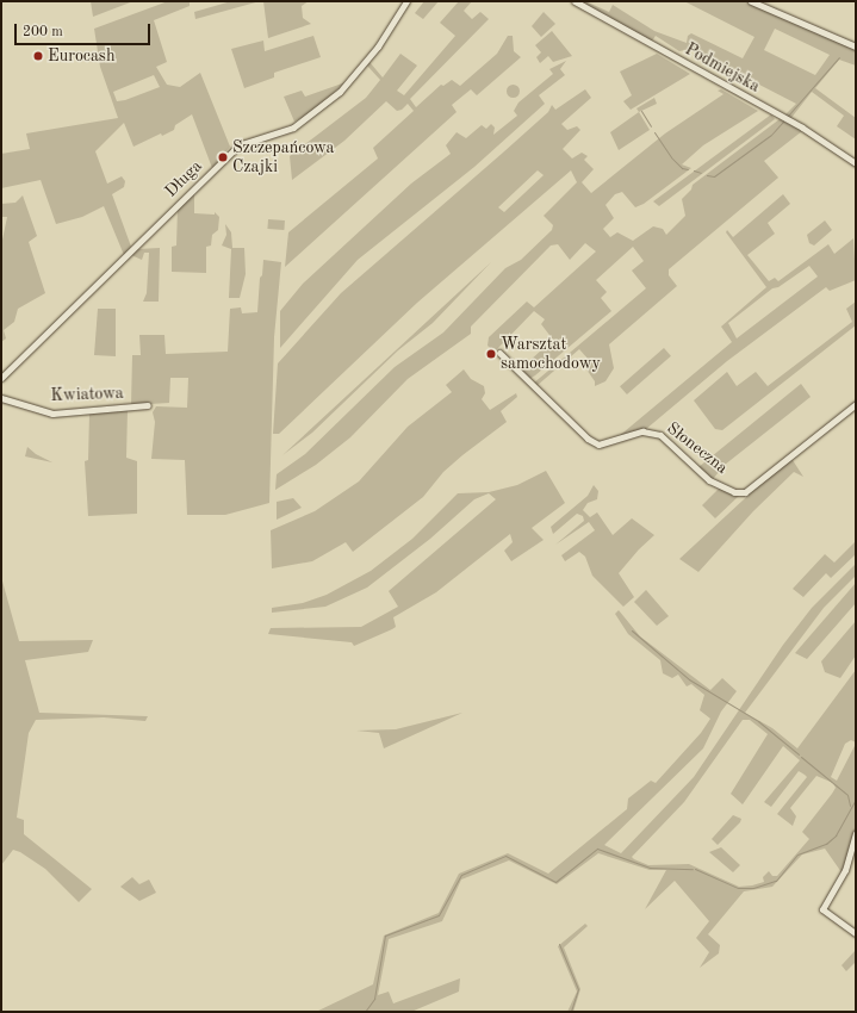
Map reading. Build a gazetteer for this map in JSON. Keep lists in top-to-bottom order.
{
  "streets": {
    "street": [
      "Podmiejska",
      "Długa",
      "Kwiatowa",
      "Słoneczna"
    ]
  },
  "places": ["Eurocash", "Szczepańcowa Czajki", "Warsztat samochodowy"],
  "scale_bar": "200 m"
}
